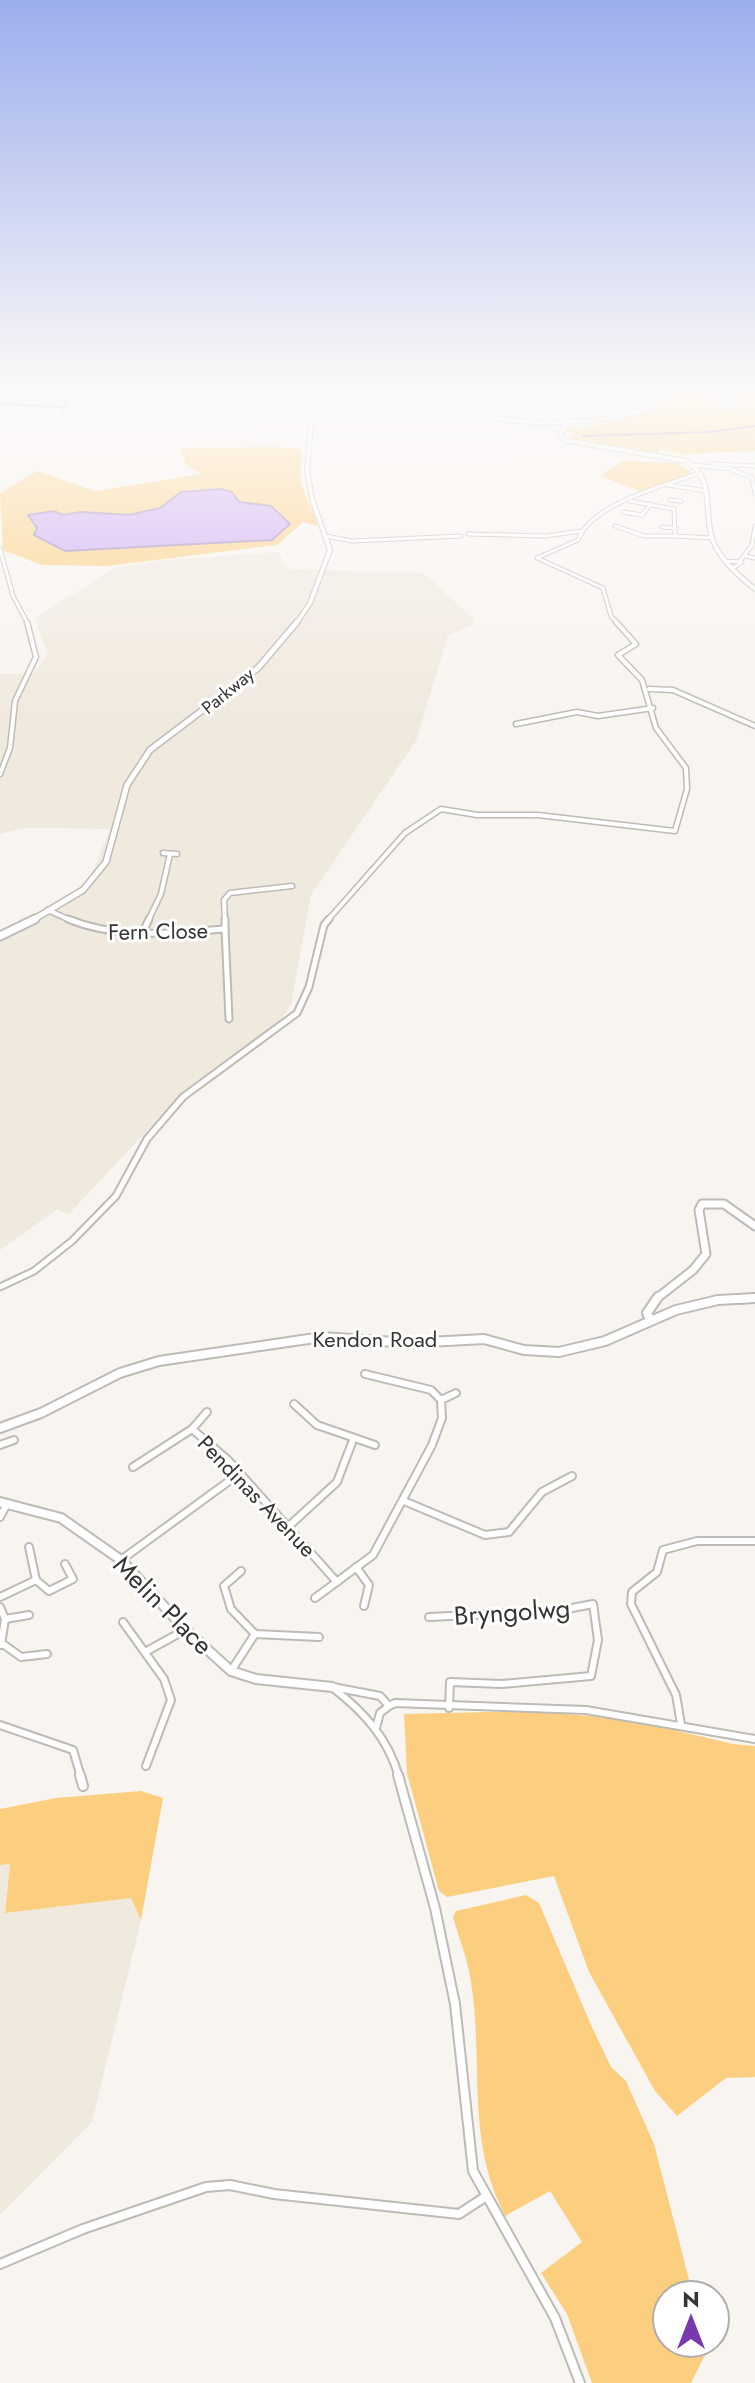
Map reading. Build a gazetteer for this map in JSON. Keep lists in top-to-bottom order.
{
  "streets": {
    "street": [
      "Parkway",
      "Fern Close",
      "Kendon Road",
      "Pendinas Avenue",
      "Melin Place",
      "Bryngolwg"
    ]
  },
  "crossings": [
    ["Parkway", "Fern Close"]
  ],
  "north": "top"
}
